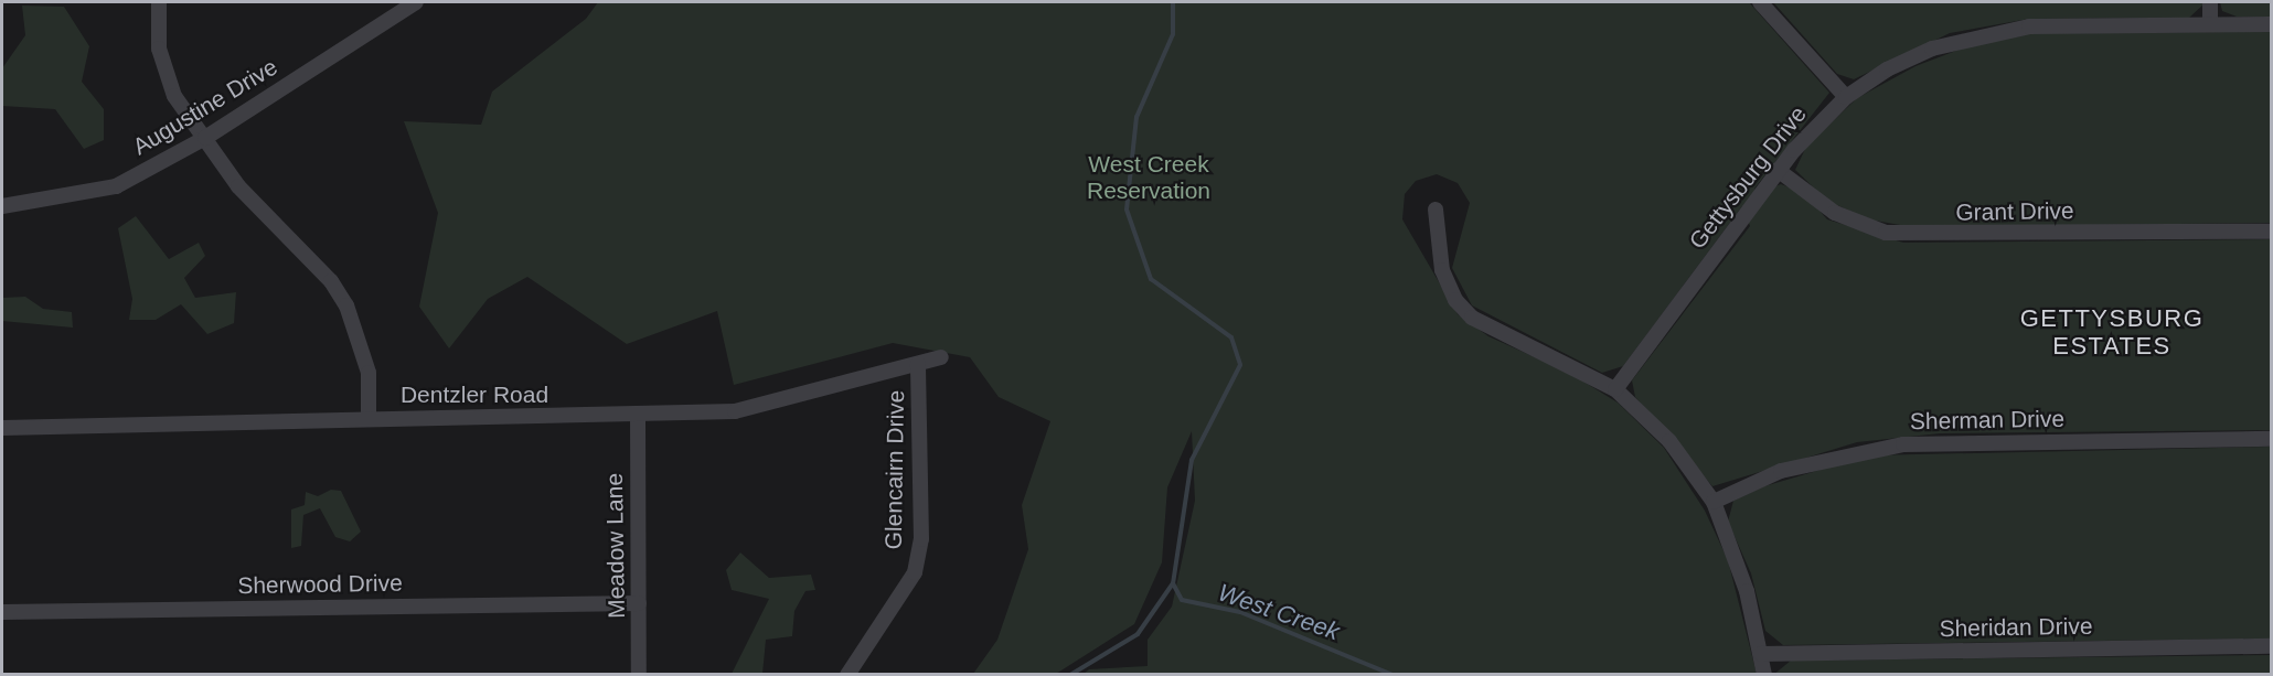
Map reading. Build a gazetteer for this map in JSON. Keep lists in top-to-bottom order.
{
  "streets": {
    "street": [
      "Augustine Drive",
      "Gettysburg Drive",
      "Grant Drive",
      "Dentzler Road",
      "Sherman Drive",
      "Glencairn Drive",
      "Meadow Lane",
      "Sherwood Drive",
      "Sheridan Drive"
    ]
  },
  "crossings": [
    ["Gettysburg Drive", "Grant Drive"],
    ["Dentzler Road", "Glencairn Drive"],
    ["Dentzler Road", "Meadow Lane"],
    ["Meadow Lane", "Sherwood Drive"]
  ],
  "districts": ["GETTYSBURG ESTATES"],
  "water": ["West Creek"],
  "parks": ["West Creek Reservation"]
}
